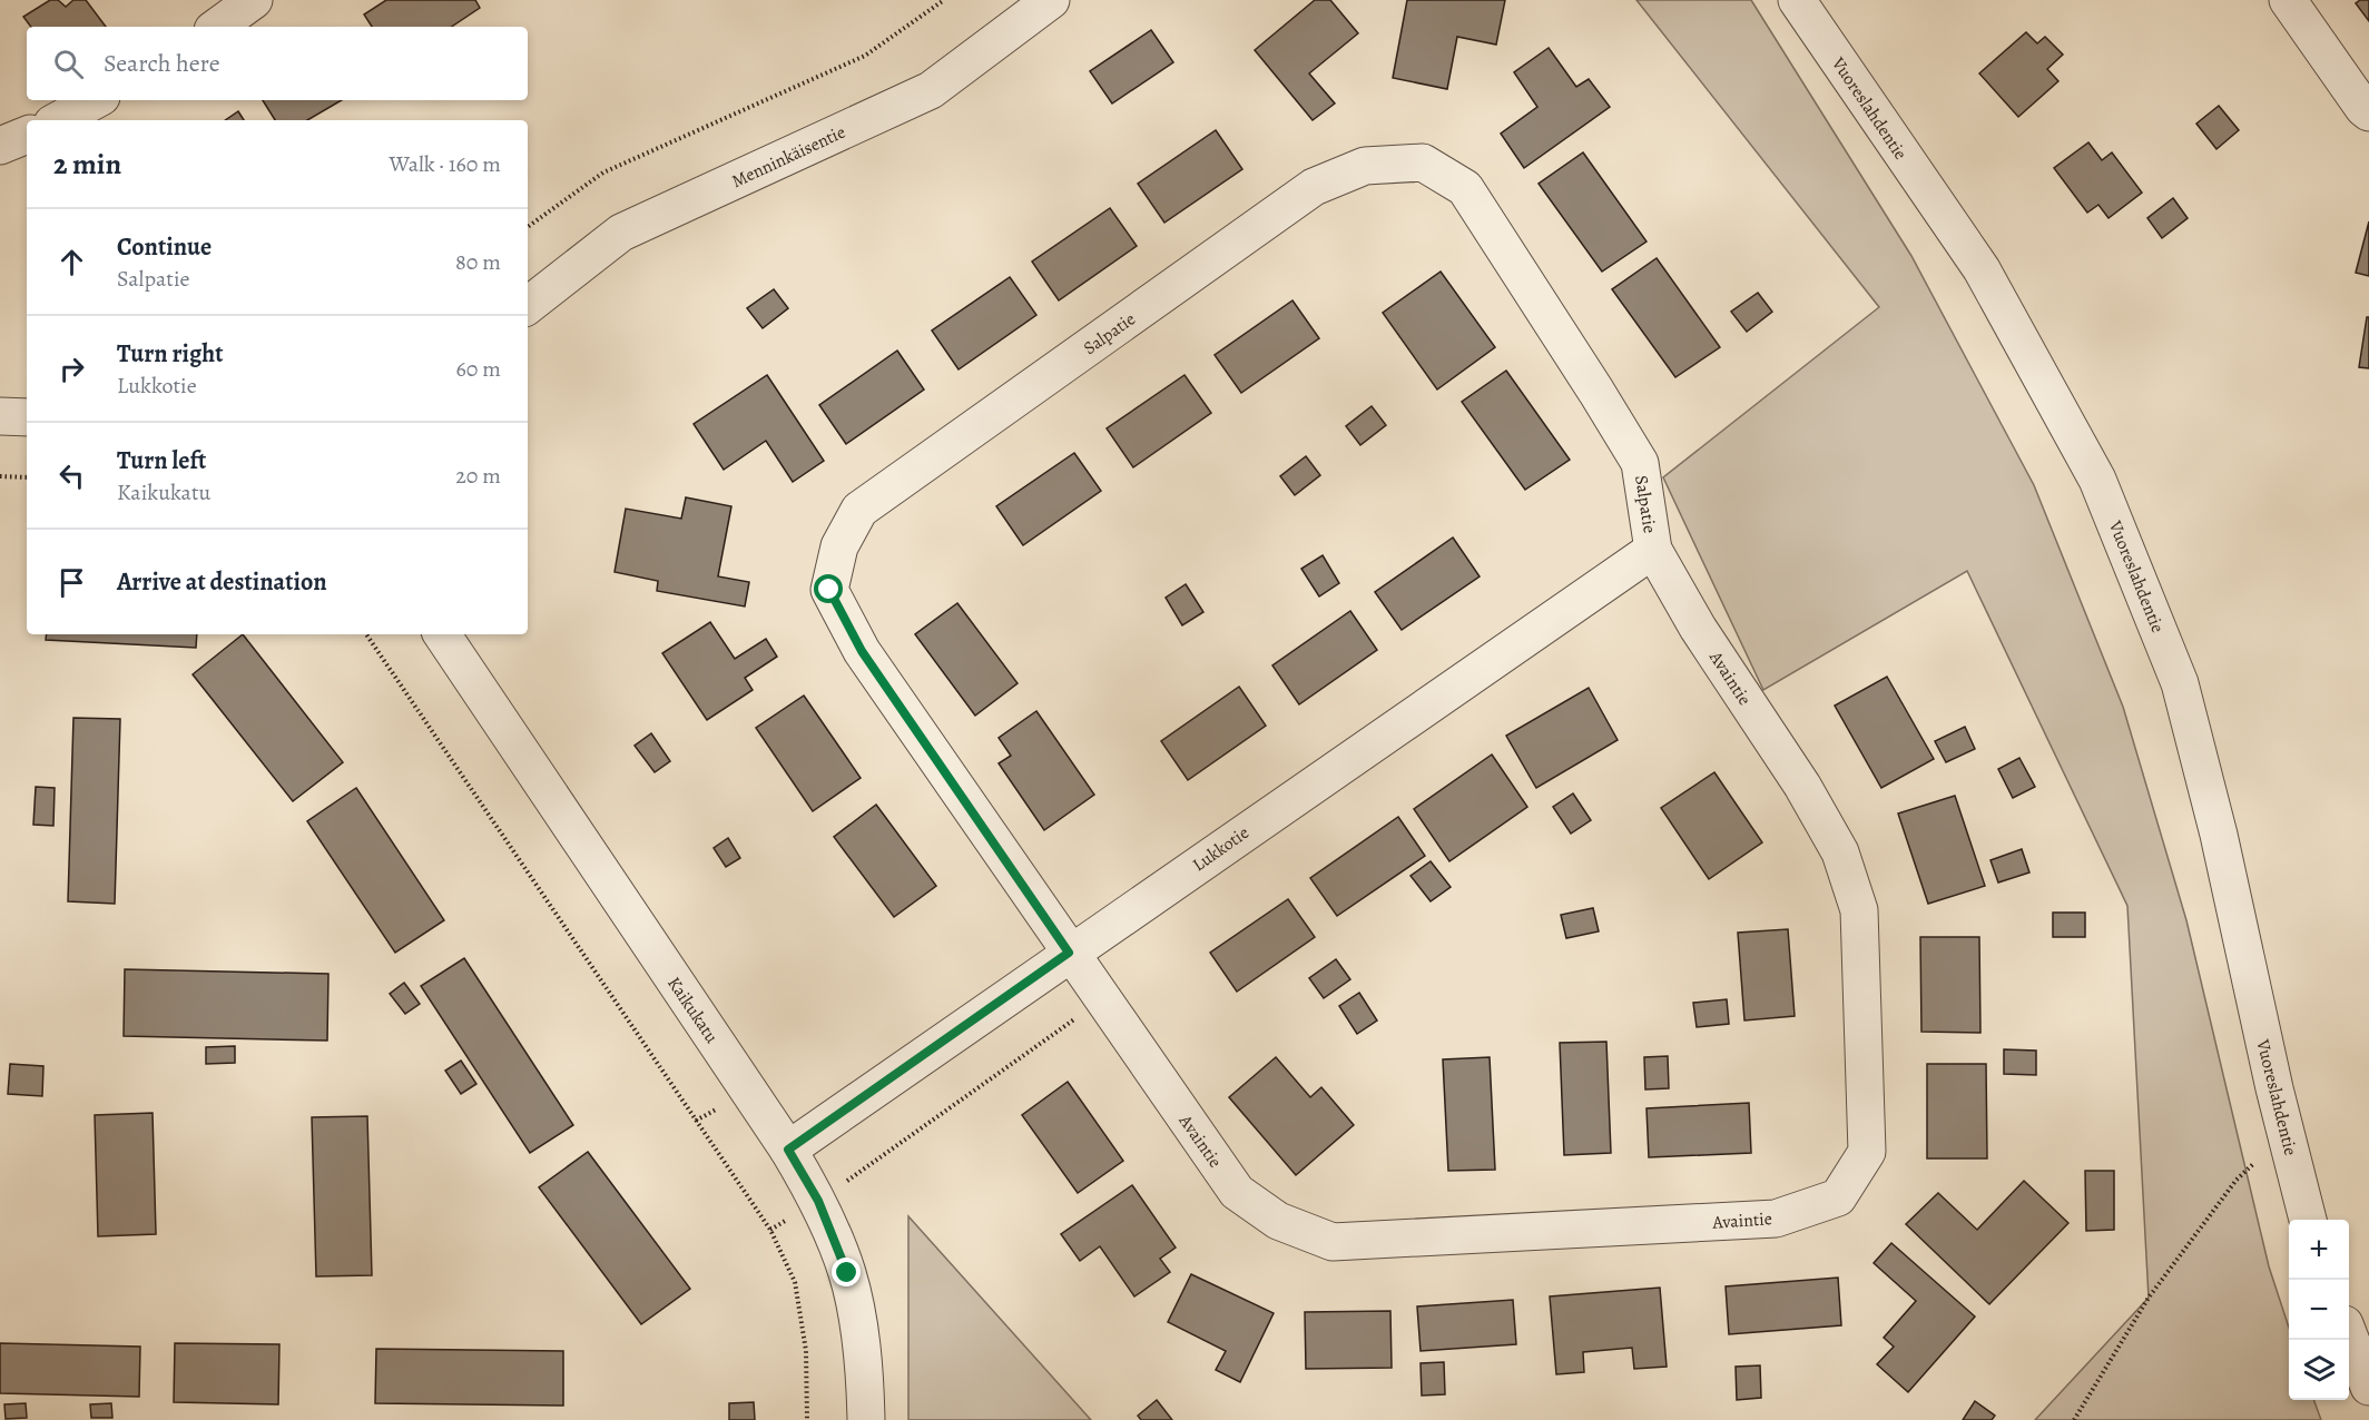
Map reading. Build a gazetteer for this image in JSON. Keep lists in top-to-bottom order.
{
  "streets": {
    "street": [
      "Vuoreslahdentie",
      "Menninkäisentie",
      "Salpatie",
      "Avaintie",
      "Lukkotie",
      "Kaikukatu"
    ]
  },
  "crossings": [
    ["Salpatie", "Avaintie"],
    ["Salpatie", "Lukkotie"],
    ["Avaintie", "Lukkotie"],
    ["Lukkotie", "Kaikukatu"]
  ],
  "page": {
    "search": "Search here",
    "heading": ["2 min", "Walk · 160 m"],
    "list": [
      ["Continue", "Salpatie", "80 m"],
      ["Turn right", "Lukkotie", "60 m"],
      ["Turn left", "Kaikukatu", "20 m"],
      "Arrive at destination"
    ],
    "map_buttons": ["+", "−"]
  }
}
